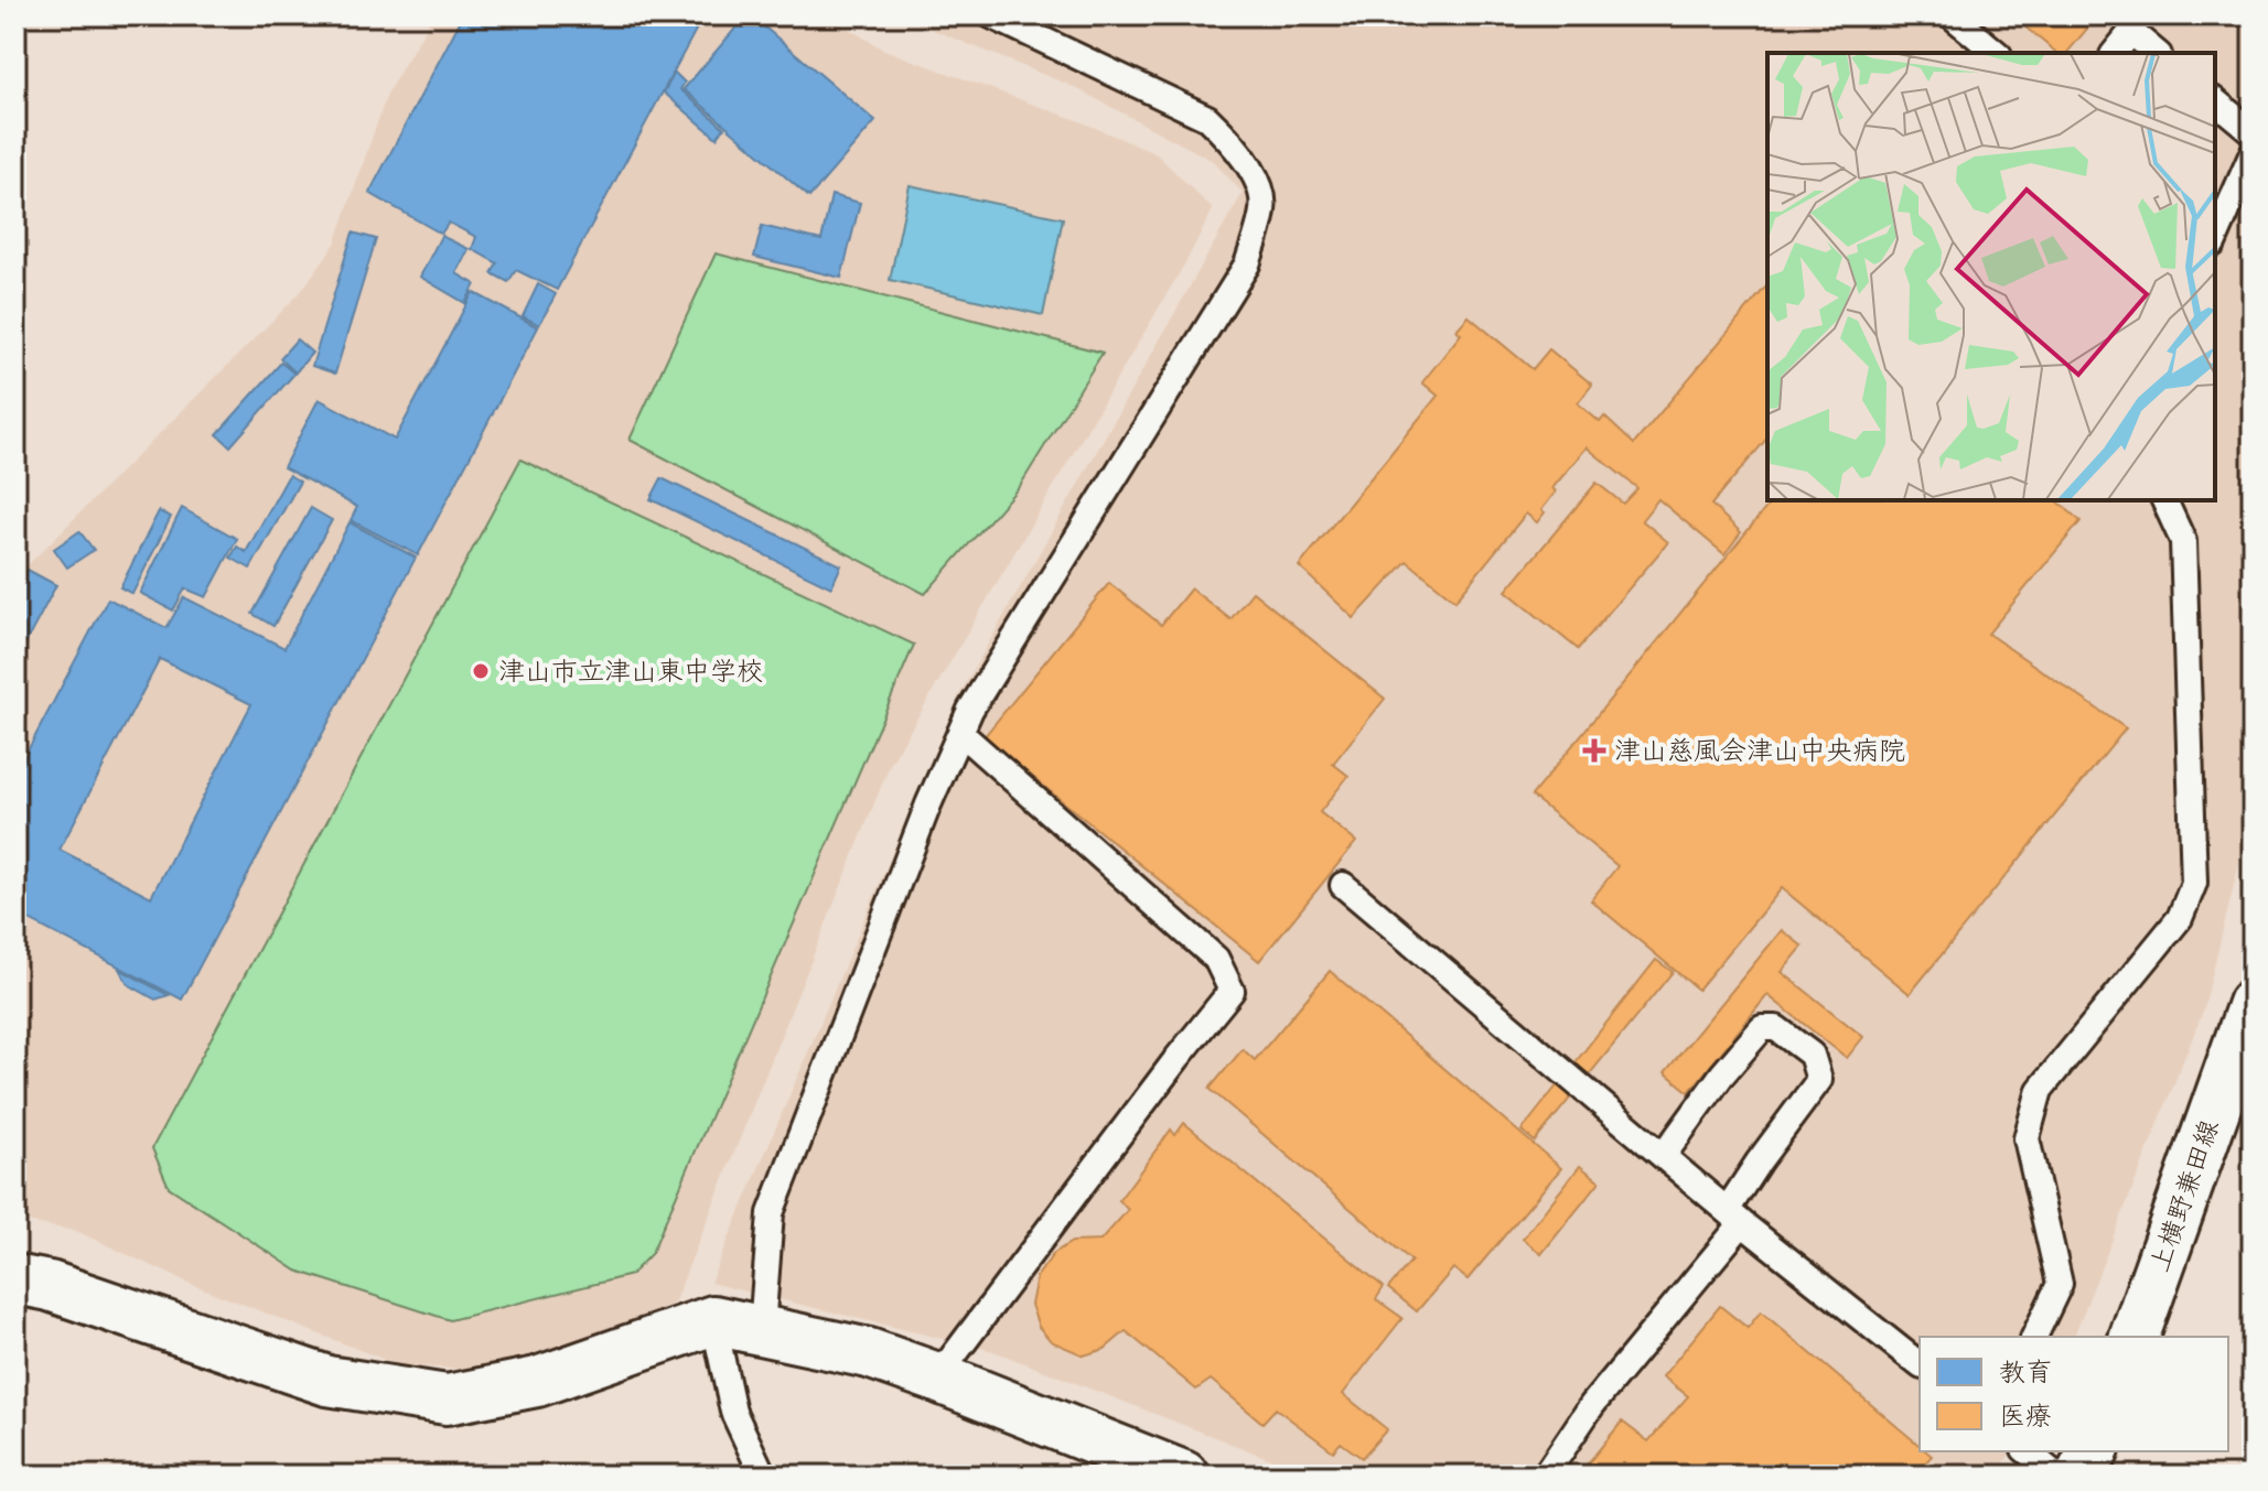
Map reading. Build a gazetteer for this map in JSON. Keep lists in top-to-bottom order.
{
  "streets": {
    "street": ["上横野兼田線"]
  },
  "places": {
    "other": ["津山市立津山東中学校"],
    "health": ["津山慈風会津山中央病院"]
  },
  "legend": ["教育", "医療"]
}
